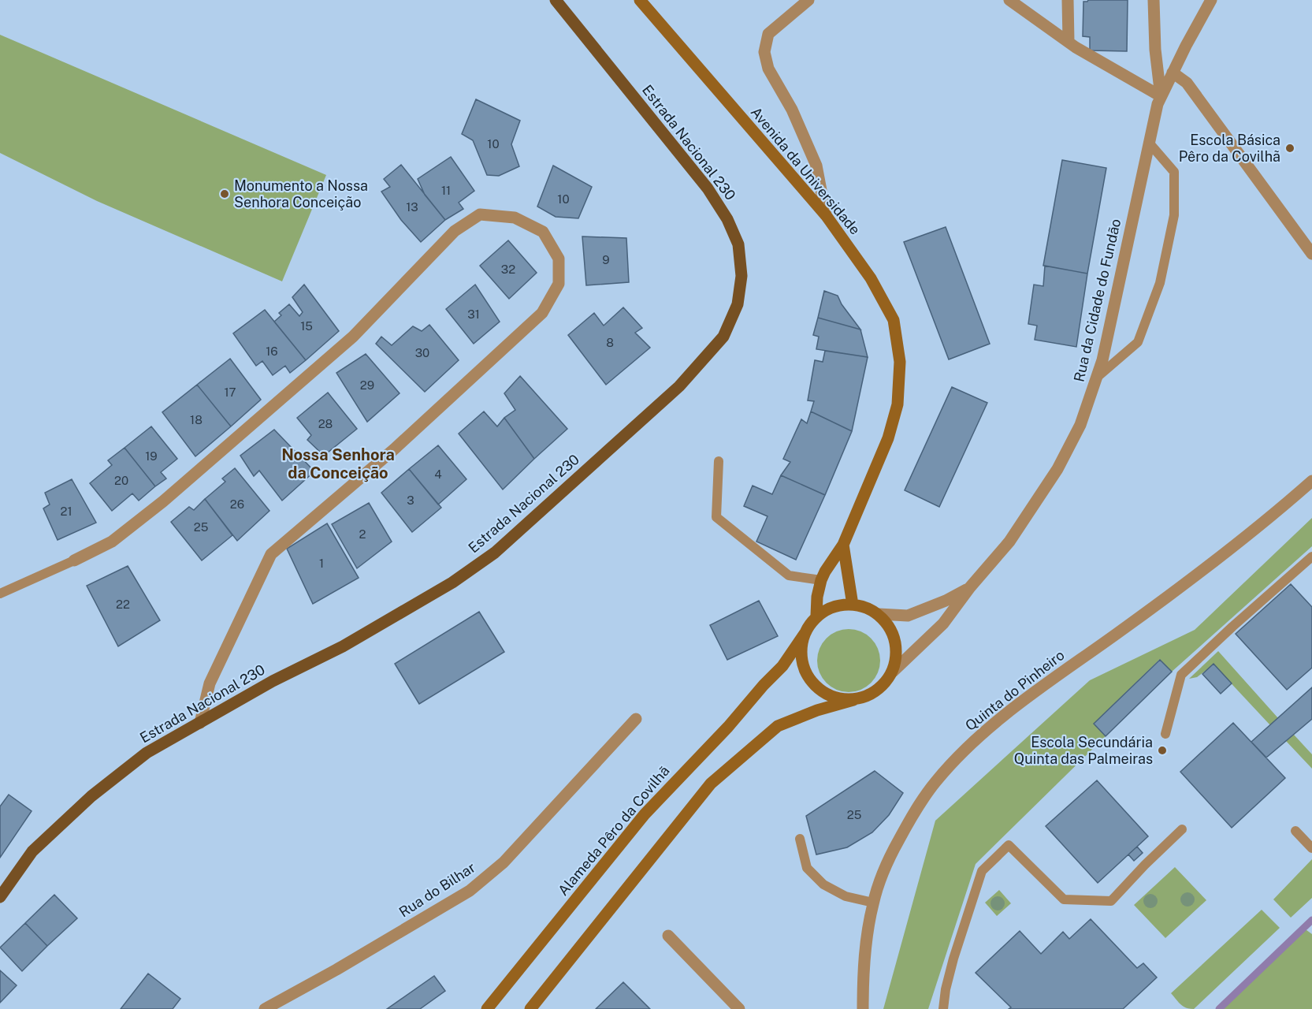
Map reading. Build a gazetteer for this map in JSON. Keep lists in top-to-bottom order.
{
  "streets": {
    "main road": ["Estrada Nacional 230", "Avenida da Universidade", "Alameda Pêro da Covilhã"],
    "street": ["Rua da Cidade do Fundão", "Quinta do Pinheiro", "Rua do Bilhar"]
  },
  "crossings": [
    ["Avenida da Universidade", "Rua da Cidade do Fundão"],
    ["Avenida da Universidade", "Alameda Pêro da Covilhã"],
    ["Rua da Cidade do Fundão", "Alameda Pêro da Covilhã"]
  ],
  "districts": ["Nossa Senhora da Conceição"],
  "places": ["Escola Básica Pêro da Covilhã", "Monumento a Nossa Senhora Conceição", "Escola Secundária Quinta das Palmeiras"],
  "house_numbers": [
    "10",
    "11",
    "10",
    "13",
    "9",
    "32",
    "31",
    "15",
    "8",
    "16",
    "30",
    "29",
    "17",
    "18",
    "28",
    "19",
    "4",
    "20",
    "3",
    "26",
    "21",
    "25",
    "2",
    "1",
    "22",
    "25"
  ]
}
